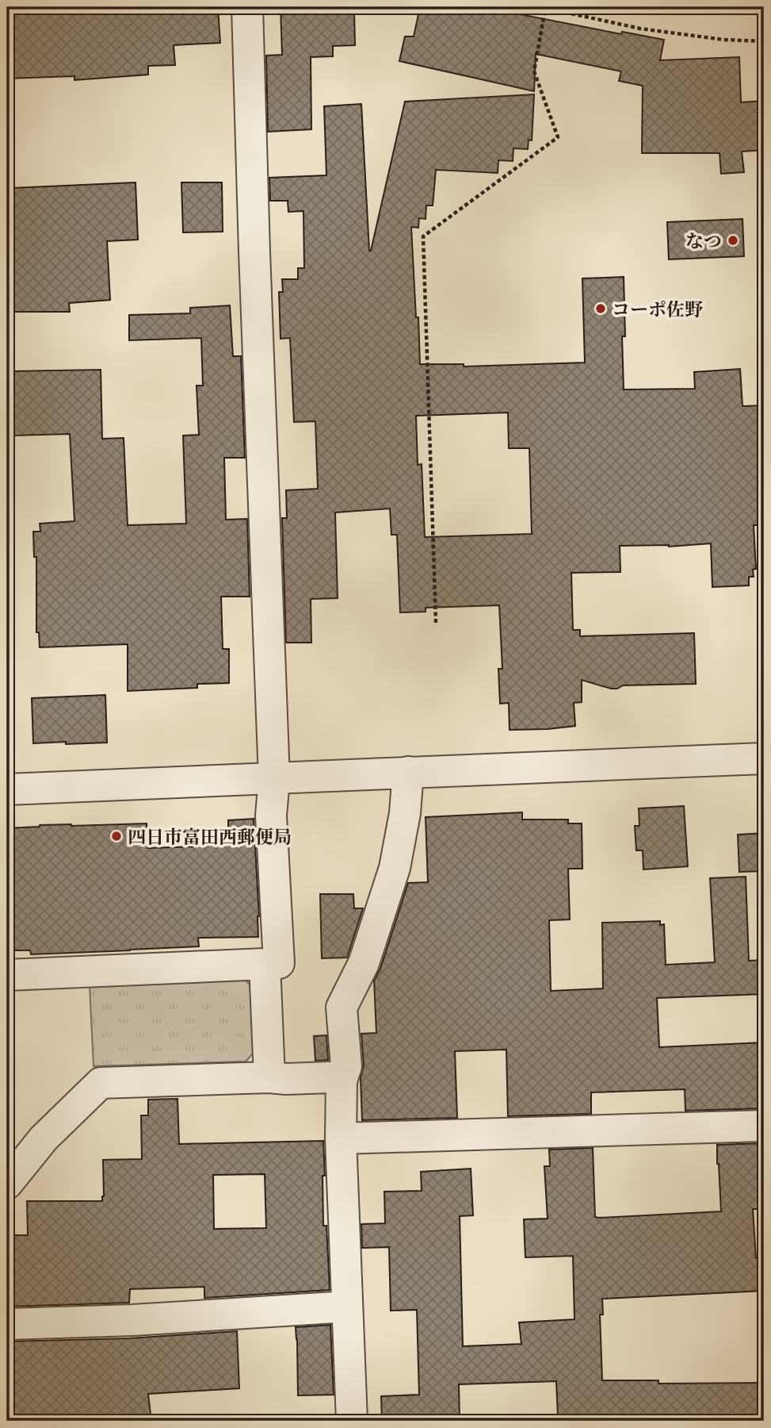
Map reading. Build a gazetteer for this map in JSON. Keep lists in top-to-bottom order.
{
  "places": ["なつ", "コーポ佐野", "四日市富田西郵便局"]
}
